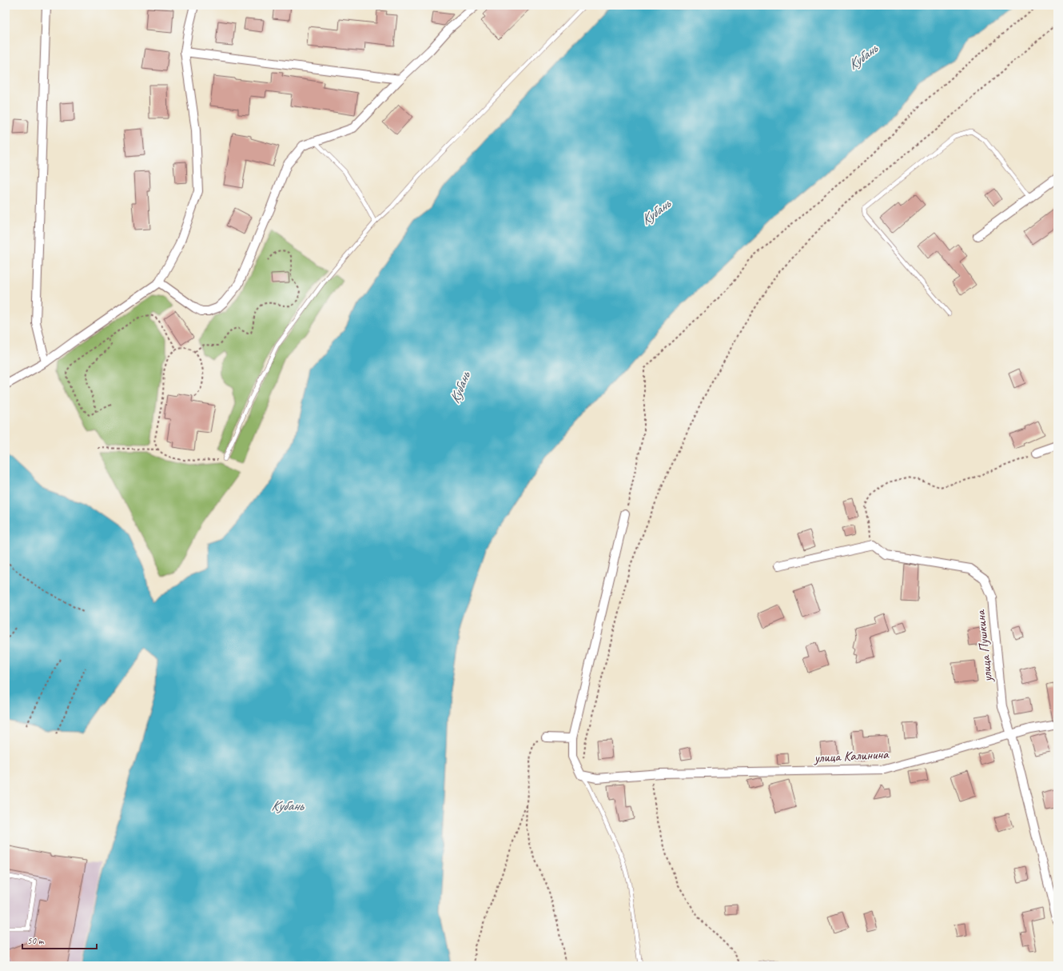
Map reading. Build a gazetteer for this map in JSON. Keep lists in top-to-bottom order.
{
  "streets": {
    "street": ["улица Пушкина", "улица Калинина"]
  },
  "crossings": [
    ["улица Пушкина", "улица Калинина"]
  ],
  "water": ["Кубань"],
  "scale_bar": "50 m"
}
